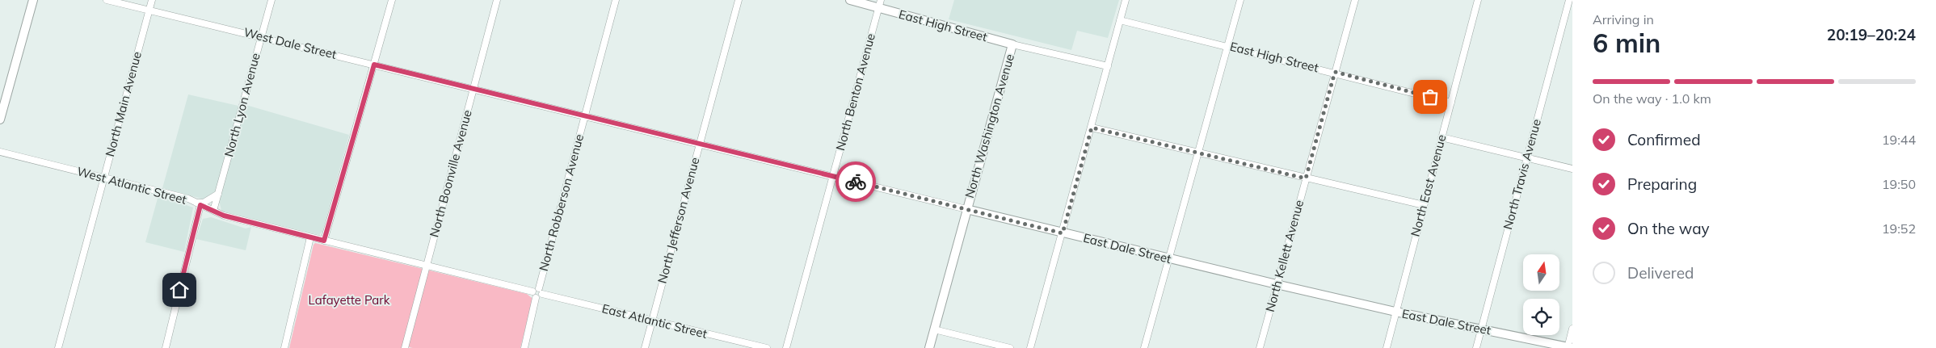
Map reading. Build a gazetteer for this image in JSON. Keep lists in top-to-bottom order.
{
  "streets": {
    "street": [
      "East High Street",
      "West Dale Street",
      "North Benton Avenue",
      "North Main Avenue",
      "North Lyon Avenue",
      "North Washington Avenue",
      "North Boonville Avenue",
      "North Travis Avenue",
      "West Atlantic Street",
      "North East Avenue",
      "North Robberson Avenue",
      "North Jefferson Avenue",
      "East Dale Street",
      "North Kellett Avenue",
      "East Atlantic Street"
    ]
  },
  "crossings": [
    ["East High Street", "North Benton Avenue"],
    ["East High Street", "North Washington Avenue"],
    ["East High Street", "North East Avenue"],
    ["East High Street", "North Kellett Avenue"],
    ["West Dale Street", "North Main Avenue"],
    ["West Dale Street", "North Lyon Avenue"],
    ["West Dale Street", "North Boonville Avenue"],
    ["West Dale Street", "East Dale Street"],
    ["North Benton Avenue", "East Dale Street"],
    ["North Main Avenue", "West Atlantic Street"],
    ["North Lyon Avenue", "West Atlantic Street"],
    ["North Washington Avenue", "East Dale Street"],
    ["North Boonville Avenue", "West Atlantic Street"],
    ["North Boonville Avenue", "East Dale Street"],
    ["North Travis Avenue", "East Dale Street"],
    ["North East Avenue", "East Dale Street"],
    ["North Robberson Avenue", "East Dale Street"],
    ["North Robberson Avenue", "East Atlantic Street"],
    ["North Jefferson Avenue", "East Dale Street"],
    ["North Jefferson Avenue", "East Atlantic Street"],
    ["East Dale Street", "North Kellett Avenue"]
  ],
  "parks": ["Lafayette Park"],
  "north": "top",
  "page": {
    "heading": ["6 min", "Arriving in", "20:19–20:24"],
    "bar": "On the way · 1.0 km",
    "list": [
      ["Confirmed", "19:44"],
      ["Preparing", "19:50"],
      ["On the way", "19:52"],
      "Delivered"
    ]
  }
}
